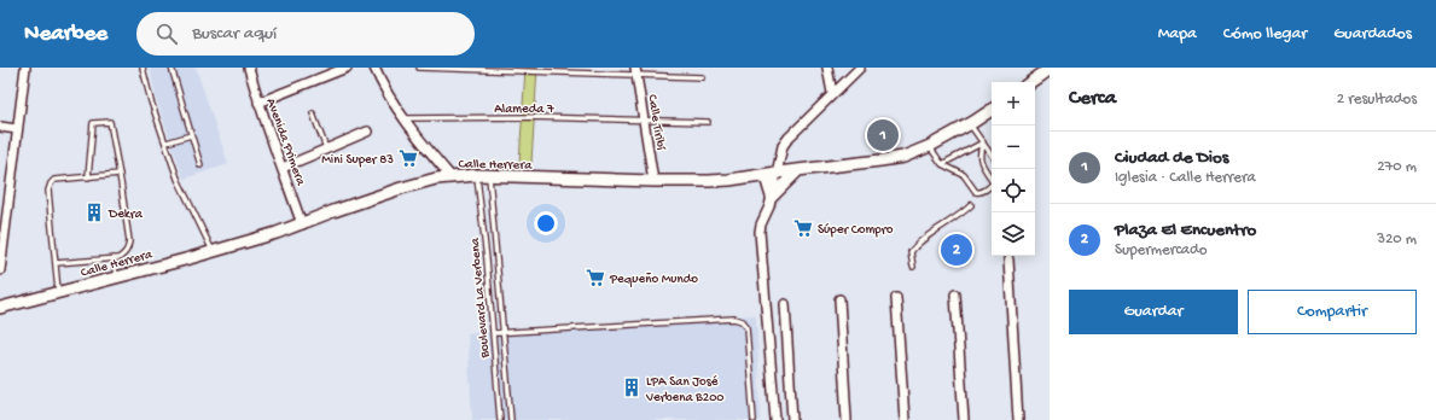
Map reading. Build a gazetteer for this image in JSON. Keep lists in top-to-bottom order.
{
  "streets": {
    "street": ["Calle Tiribí", "Avenida Primera", "Calle Herrera"],
    "lane": ["Alameda 7", "Boulevard La Verbena"]
  },
  "crossings": [
    ["Alameda 7", "Calle Tiribí"],
    ["Calle Tiribí", "Calle Herrera"],
    ["Avenida Primera", "Calle Herrera"],
    ["Calle Herrera", "Boulevard La Verbena"]
  ],
  "places": {
    "supermarket": ["Mini Super 83", "Súper Compro", "Pequeño Mundo"],
    "building": ["Dekra", "LPA San José Verbena B200"]
  },
  "page": {
    "header": "Nearbee",
    "search": "Buscar aquí",
    "nav": ["Mapa", "Cómo llegar", "Guardados"],
    "heading": ["Cerca", "2 resultados"],
    "map_buttons": ["+", "−"],
    "pins": ["1", "2"],
    "list": [
      {
        "mark": "1",
        "name": "Ciudad de Dios",
        "note": "Iglesia · Calle Herrera",
        "value": "270 m"
      },
      {
        "mark": "2",
        "name": "Plaza El Encuentro",
        "note": "Supermercado",
        "value": "320 m"
      }
    ],
    "buttons": ["Guardar", "Compartir"]
  }
}
